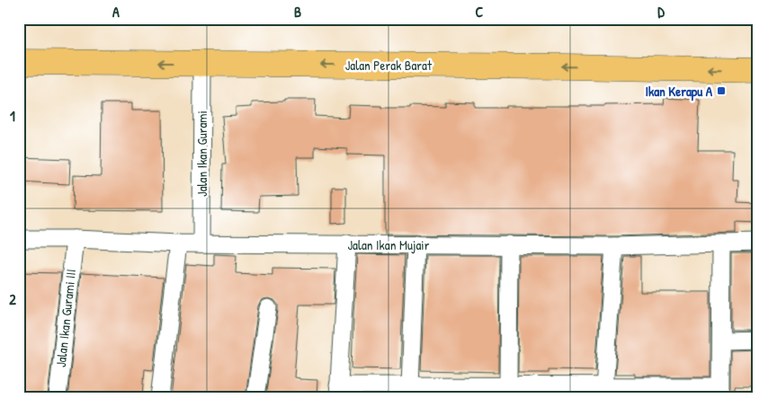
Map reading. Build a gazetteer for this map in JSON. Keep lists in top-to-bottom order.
{
  "streets": {
    "highway": ["Jalan Perak Barat"],
    "street": ["Jalan Ikan Gurami", "Jalan Ikan Mujair", "Jalan Ikan Gurami III"]
  },
  "crossings": [
    ["Jalan Perak Barat", "Jalan Ikan Gurami"],
    ["Jalan Ikan Gurami", "Jalan Ikan Mujair"],
    ["Jalan Ikan Mujair", "Jalan Ikan Gurami III"]
  ],
  "one_way": ["Jalan Perak Barat"],
  "places": {
    "transit": ["Ikan Kerapu A"]
  },
  "grid": {
    "columns": [
      "A",
      "B",
      "C",
      "D"
    ],
    "rows": ["1", "2"]
  }
}
